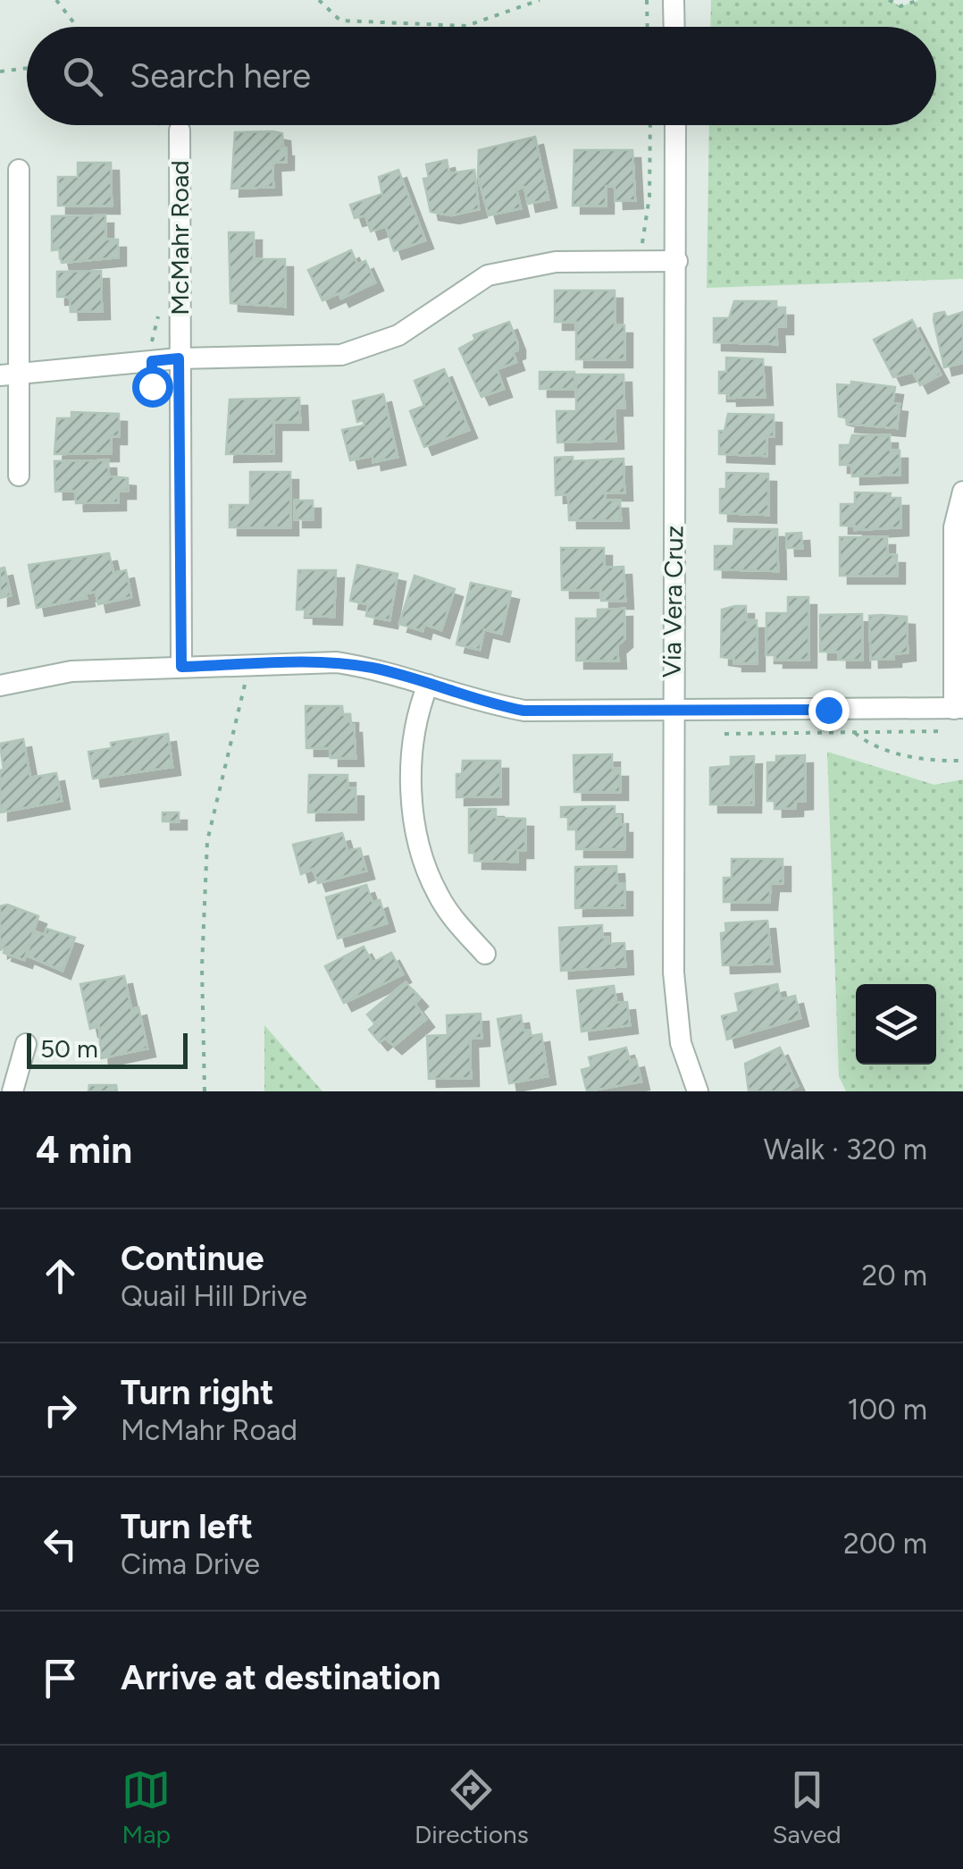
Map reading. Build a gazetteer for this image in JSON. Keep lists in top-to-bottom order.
{
  "streets": {
    "street": ["McMahr Road", "Via Vera Cruz"]
  },
  "scale_bar": "50 m",
  "page": {
    "search": "Search here",
    "scale": "50 m",
    "heading": ["4 min", "Walk · 320 m"],
    "list": [
      ["Continue", "Quail Hill Drive", "20 m"],
      ["Turn right", "McMahr Road", "100 m"],
      ["Turn left", "Cima Drive", "200 m"],
      "Arrive at destination"
    ],
    "nav": ["Map", "Directions", "Saved"]
  }
}
